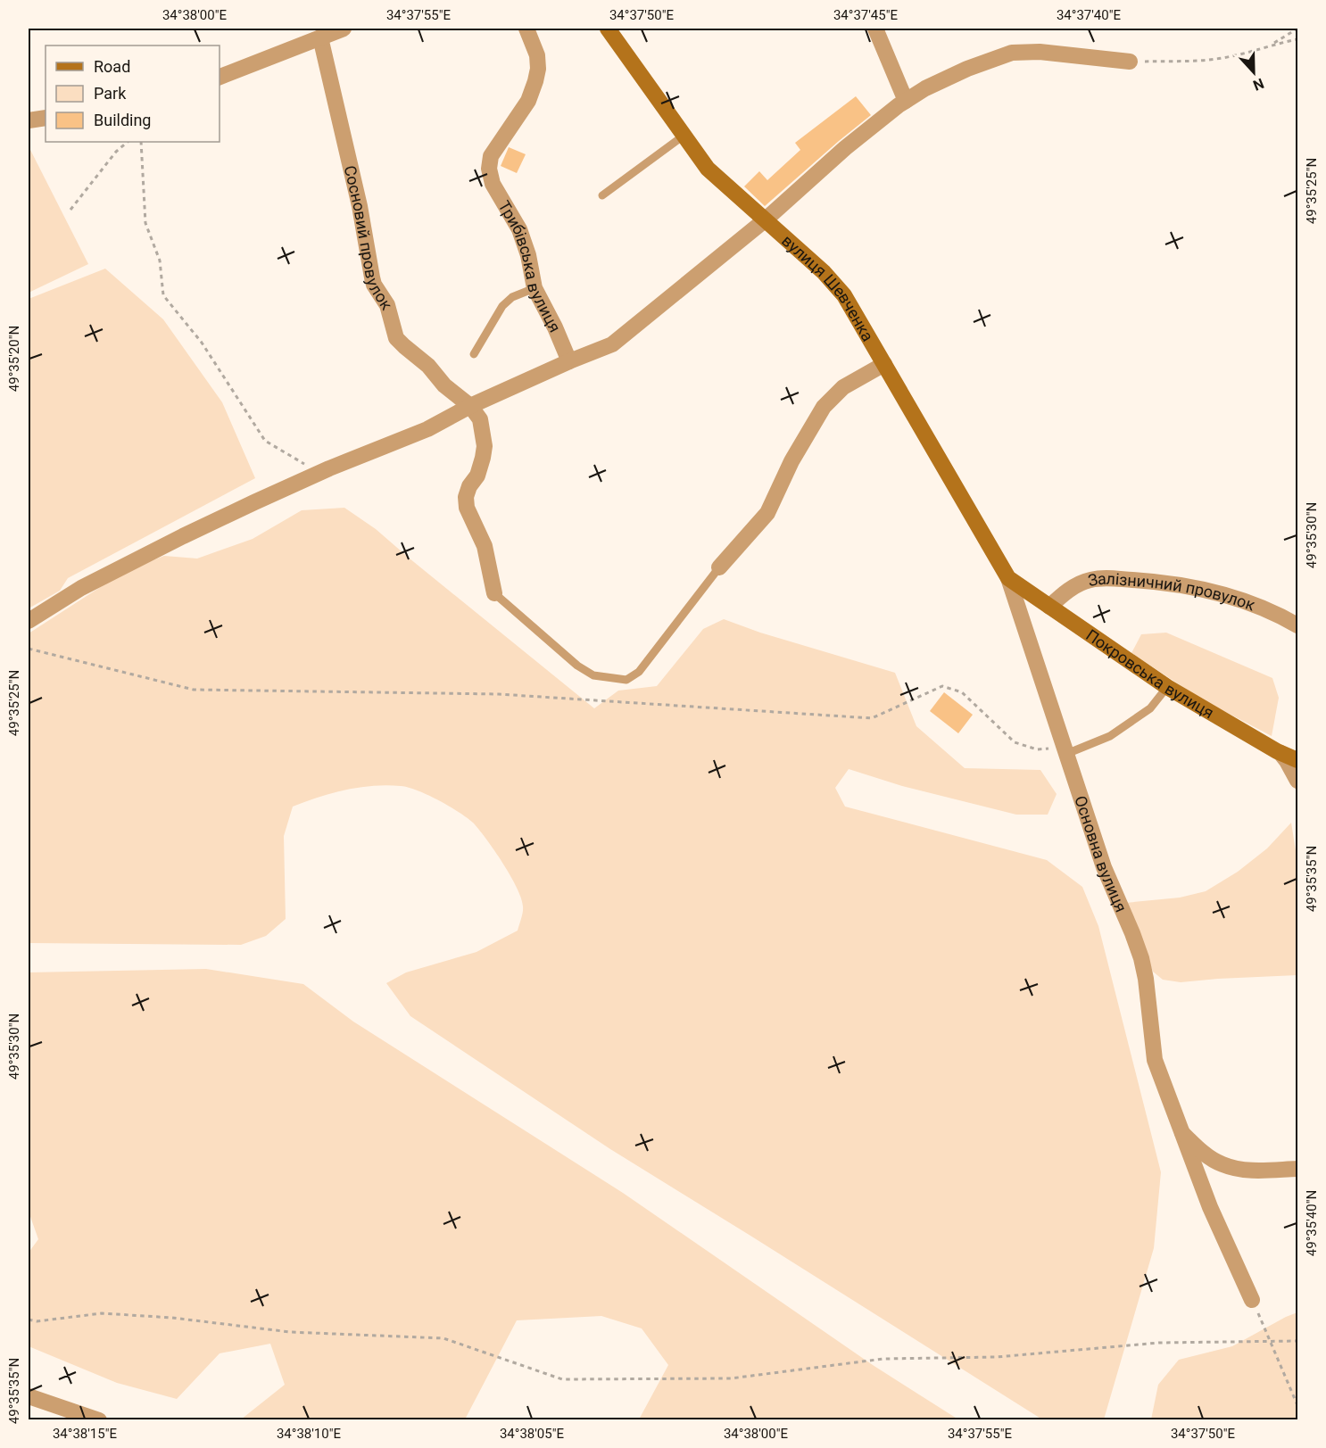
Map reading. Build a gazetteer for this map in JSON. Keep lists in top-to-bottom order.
{
  "streets": {
    "street": [
      "Сосновий провулок",
      "Трибівська вулиця",
      "вулиця Шевченка",
      "Залізничний провулок",
      "Покровська вулиця",
      "Основна вулиця"
    ]
  },
  "crossings": [
    ["вулиця Шевченка", "Покровська вулиця"],
    ["вулиця Шевченка", "Основна вулиця"],
    ["Залізничний провулок", "Покровська вулиця"],
    ["Покровська вулиця", "Основна вулиця"]
  ],
  "legend": ["Road", "Park", "Building"],
  "north": "bottom",
  "coordinates": [
    "34°38'00\"E",
    "34°37'55\"E",
    "34°37'50\"E",
    "34°37'45\"E",
    "34°37'40\"E",
    "49°35'25\"N",
    "49°35'20\"N",
    "49°35'30\"N",
    "49°35'35\"N",
    "49°35'40\"N",
    "34°38'15\"E",
    "34°38'10\"E",
    "34°38'05\"E"
  ]
}
